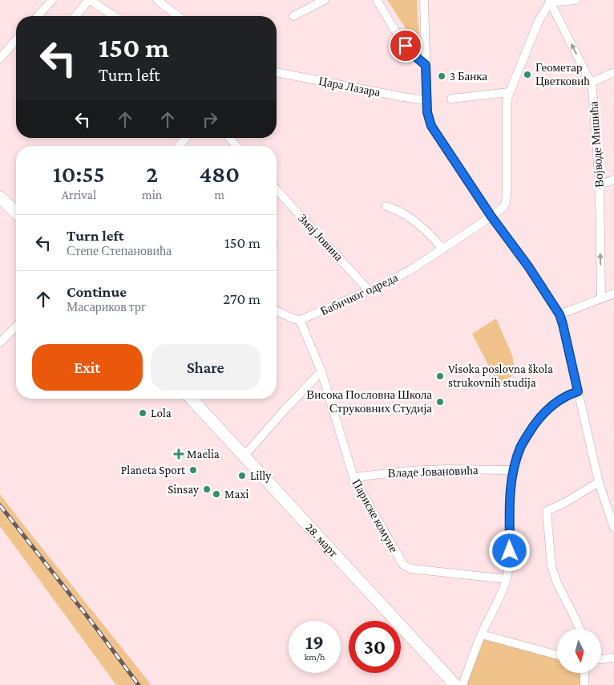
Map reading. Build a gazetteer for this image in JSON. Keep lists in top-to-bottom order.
{
  "streets": {
    "main road": ["28. март"],
    "street": [
      "Цара Лазара",
      "Војводе Мишића",
      "Змај Јовина",
      "Бабичког одреда",
      "Владе Јовановића",
      "Париске комуне"
    ]
  },
  "crossings": [
    ["Војводе Мишића", "Бабичког одреда"],
    ["Змај Јовина", "Бабичког одреда"],
    ["Бабичког одреда", "Париске комуне"],
    ["Владе Јовановића", "Париске комуне"]
  ],
  "one_way": ["Војводе Мишића"],
  "places": {
    "other": [
      "Геометар Цветковић",
      "3 Банка",
      "Visoka poslovna škola strukovnih studija",
      "Висока Пословна Школа Струковних Студија",
      "Lola",
      "Planeta Sport",
      "Lilly",
      "Sinsay",
      "Maxi"
    ],
    "health": ["Maelia"]
  },
  "north": "bottom",
  "page": {
    "turn": ["150 m", "Turn left"],
    "eta": [
      "10:55",
      "Arrival",
      "2",
      "min",
      "480",
      "m"
    ],
    "list": [
      {
        "name": "Turn left",
        "note": "Степе Степановића",
        "value": "150 m"
      },
      {
        "name": "Continue",
        "note": "Масариков трг",
        "value": "270 m"
      }
    ],
    "buttons": ["Exit", "Share"],
    "speed": "19 km/h",
    "limit": "30"
  }
}
